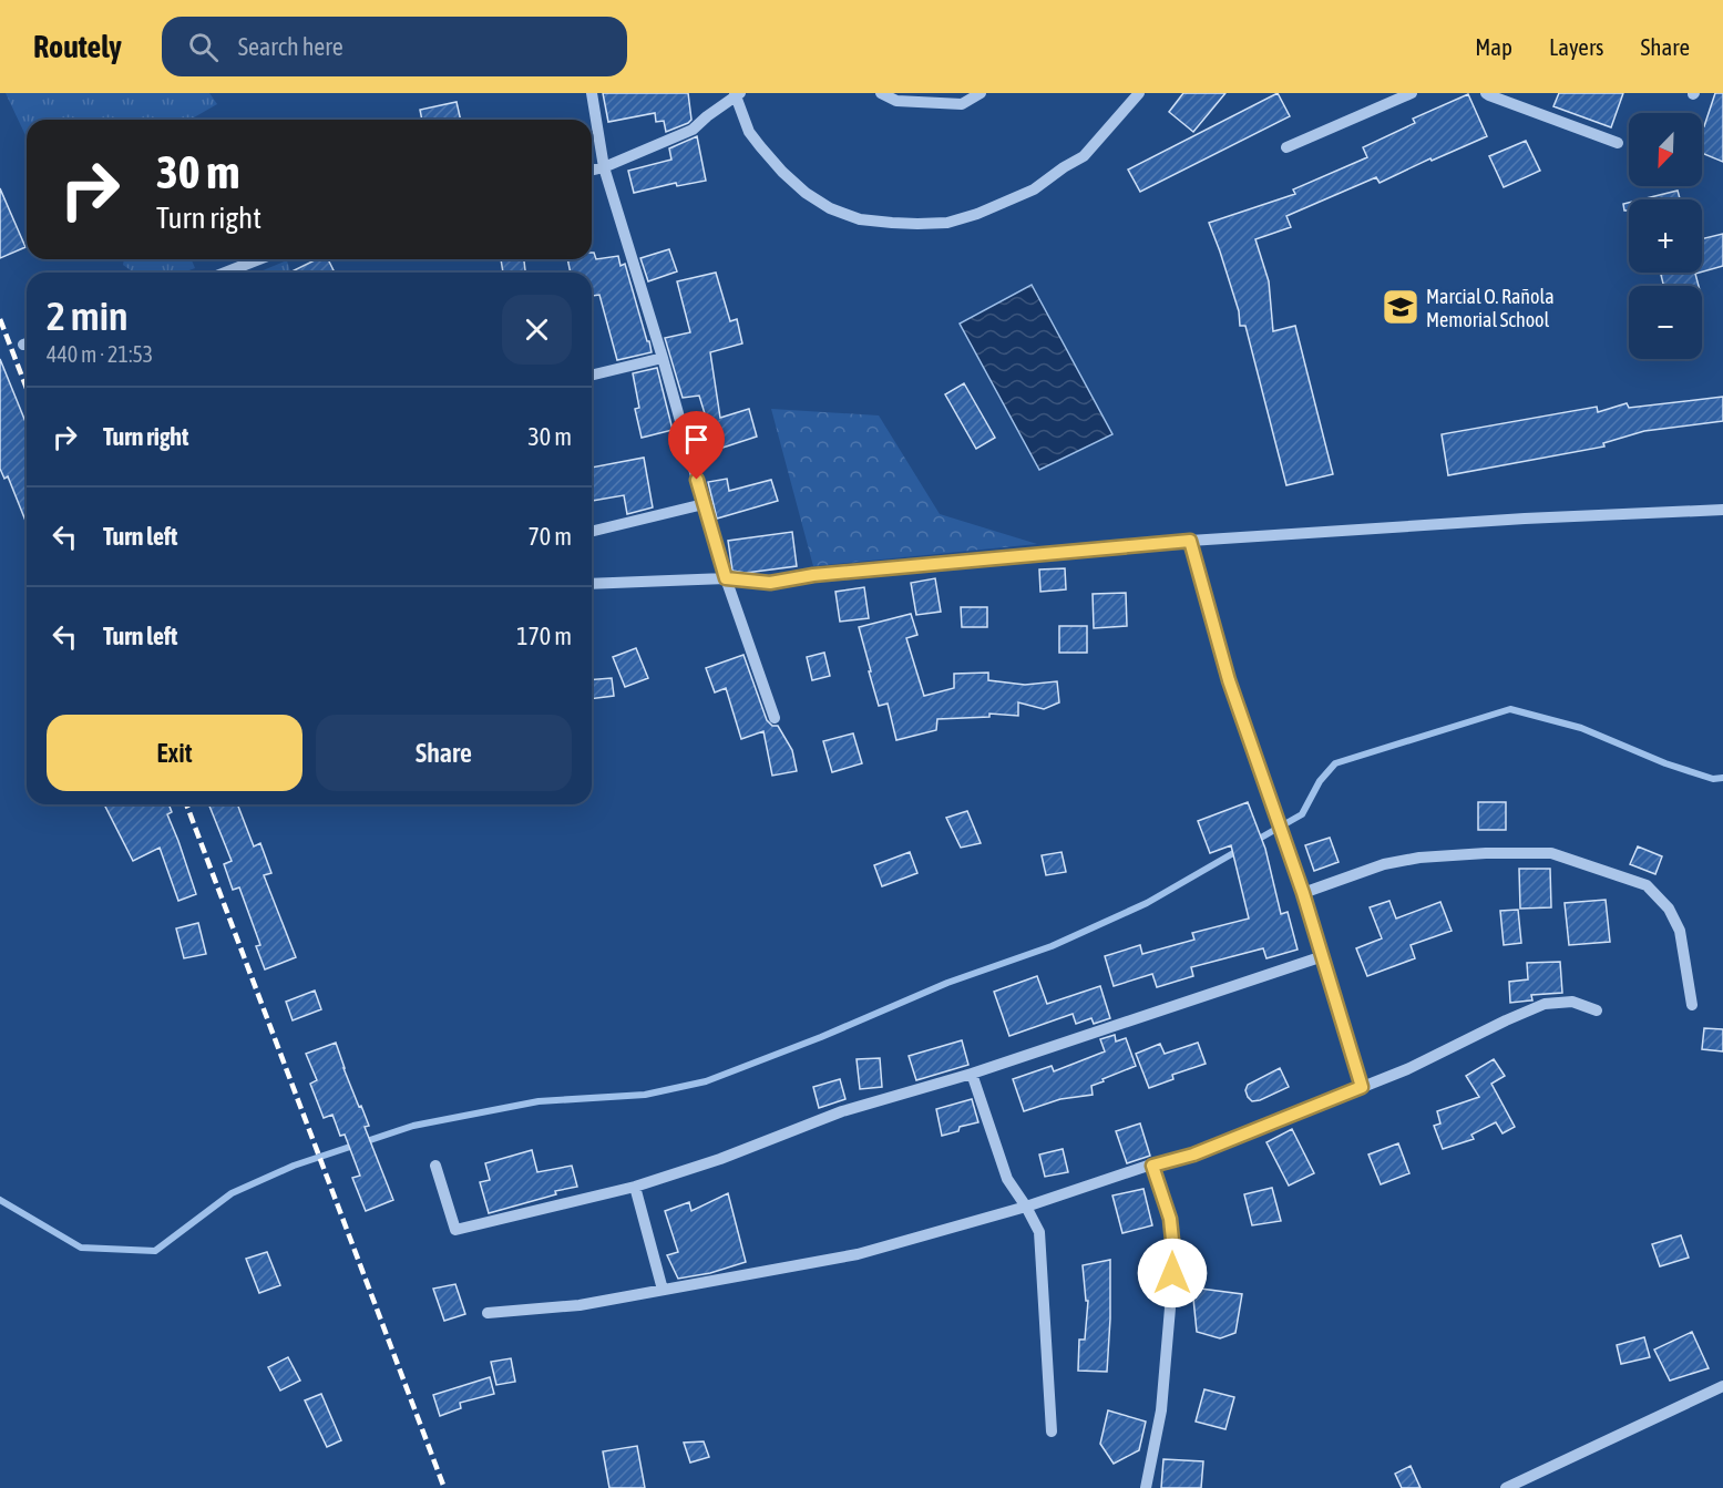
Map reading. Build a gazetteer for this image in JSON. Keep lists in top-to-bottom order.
{
  "places": {
    "school or university": ["Marcial O. Rañola Memorial School"]
  },
  "north": "bottom left",
  "page": {
    "header": "Routely",
    "search": "Search here",
    "nav": ["Map", "Layers", "Share"],
    "map_buttons": ["+", "−"],
    "turn": ["30 m", "Turn right"],
    "heading": ["2 min", "440 m · 21:53"],
    "list": [
      {
        "name": "Turn right",
        "value": "30 m"
      },
      {
        "name": "Turn left",
        "value": "70 m"
      },
      {
        "name": "Turn left",
        "value": "170 m"
      }
    ],
    "buttons": ["Exit", "Share"]
  }
}
